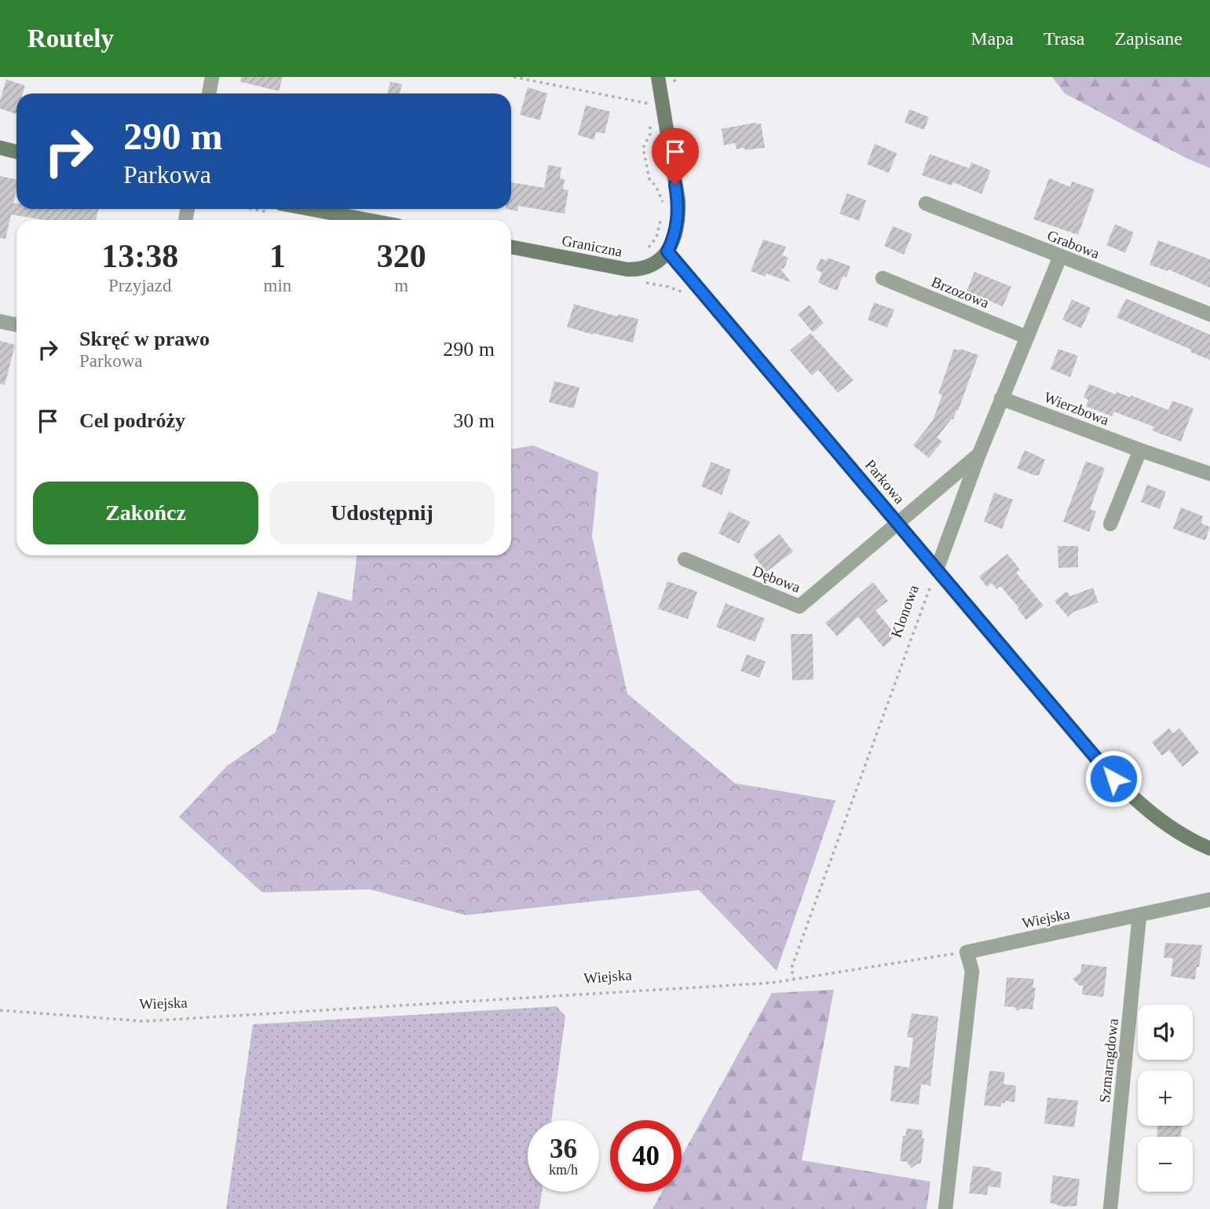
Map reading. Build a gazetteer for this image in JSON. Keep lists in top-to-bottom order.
{
  "streets": {
    "street": [
      "Grabowa",
      "Graniczna",
      "Brzozowa",
      "Wierzbowa",
      "Parkowa",
      "Dębowa",
      "Wiejska",
      "Szmaragdowa"
    ],
    "path": ["Klonowa"]
  },
  "crossings": [
    ["Graniczna", "Parkowa"],
    ["Parkowa", "Dębowa"],
    ["Parkowa", "Klonowa"],
    ["Klonowa", "Wiejska"],
    ["Wiejska", "Szmaragdowa"]
  ],
  "page": {
    "header": "Routely",
    "nav": ["Mapa", "Trasa", "Zapisane"],
    "turn": ["290 m", "Parkowa"],
    "eta": [
      "13:38",
      "Przyjazd",
      "1",
      "min",
      "320",
      "m"
    ],
    "list": [
      {
        "name": "Skręć w prawo",
        "note": "Parkowa",
        "value": "290 m"
      },
      {
        "name": "Cel podróży",
        "value": "30 m"
      }
    ],
    "buttons": ["Zakończ", "Udostępnij"],
    "map_buttons": ["+", "−"],
    "speed": "36 km/h",
    "limit": "40"
  }
}
